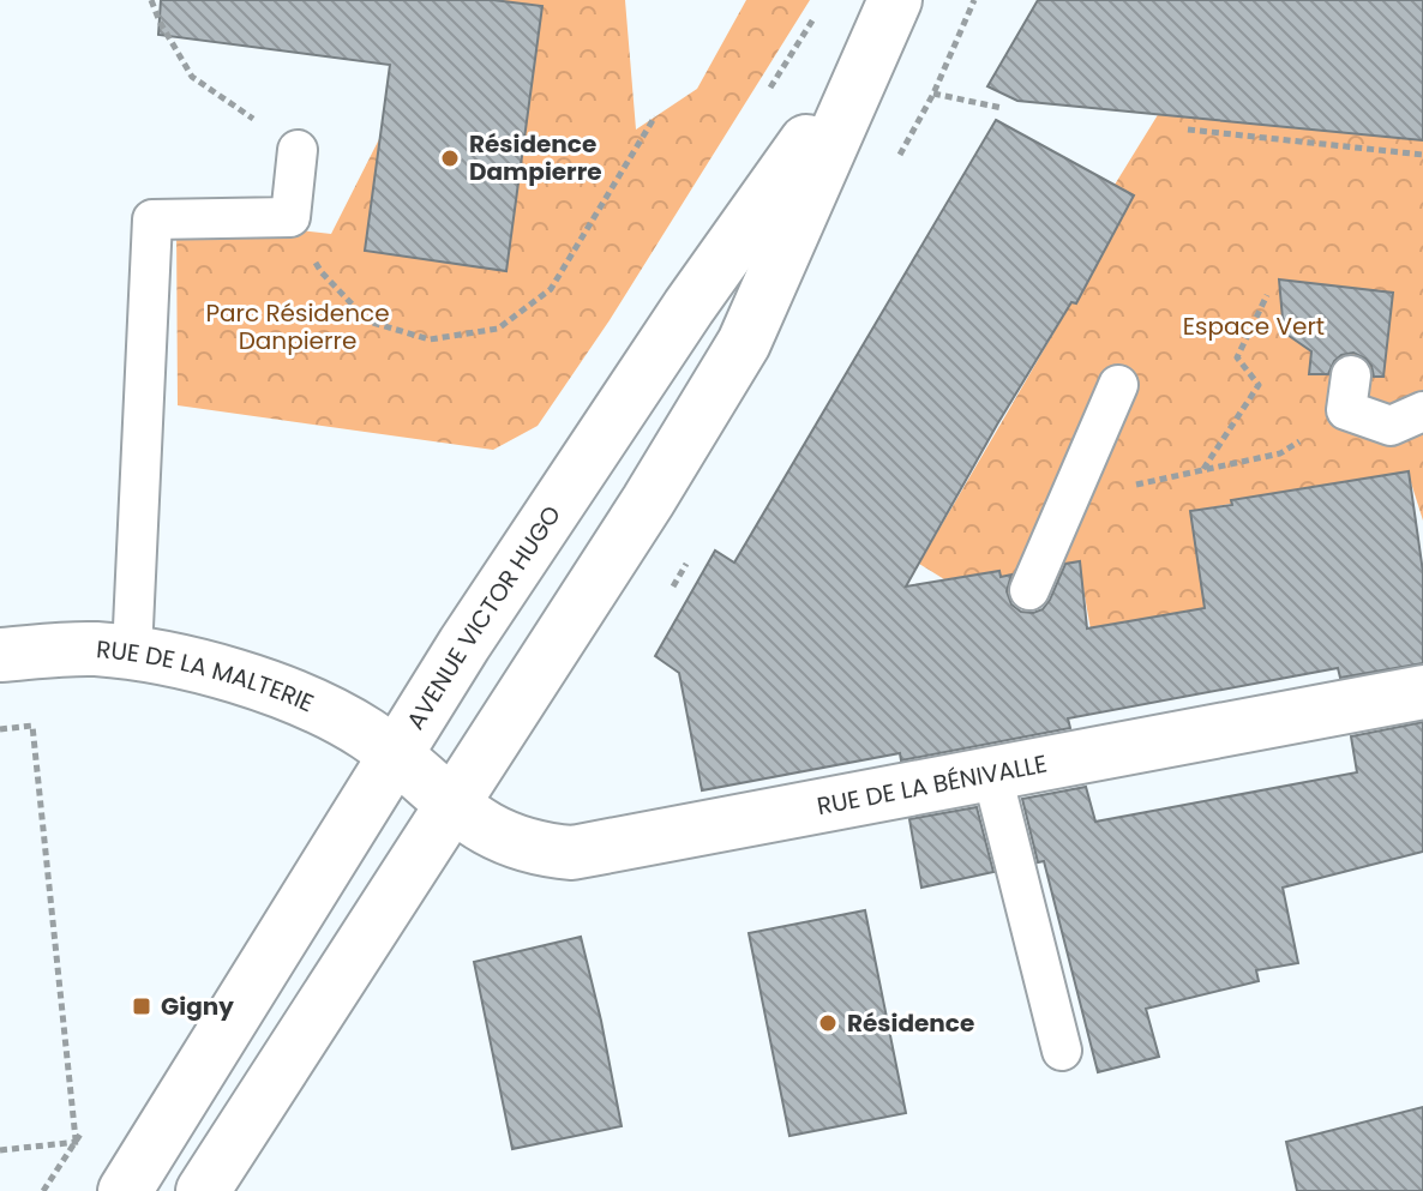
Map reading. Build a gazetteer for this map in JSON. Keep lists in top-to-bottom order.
{
  "streets": {
    "street": ["AVENUE VICTOR HUGO", "RUE DE LA MALTERIE", "RUE DE LA BÉNIVALLE"]
  },
  "crossings": [
    ["AVENUE VICTOR HUGO", "RUE DE LA MALTERIE"],
    ["AVENUE VICTOR HUGO", "RUE DE LA BÉNIVALLE"],
    ["RUE DE LA MALTERIE", "RUE DE LA BÉNIVALLE"]
  ],
  "parks": ["Parc Résidence Danpierre", "Espace Vert"],
  "places": {
    "other": ["Résidence Dampierre", "Résidence"],
    "transit": ["Gigny"]
  }
}
